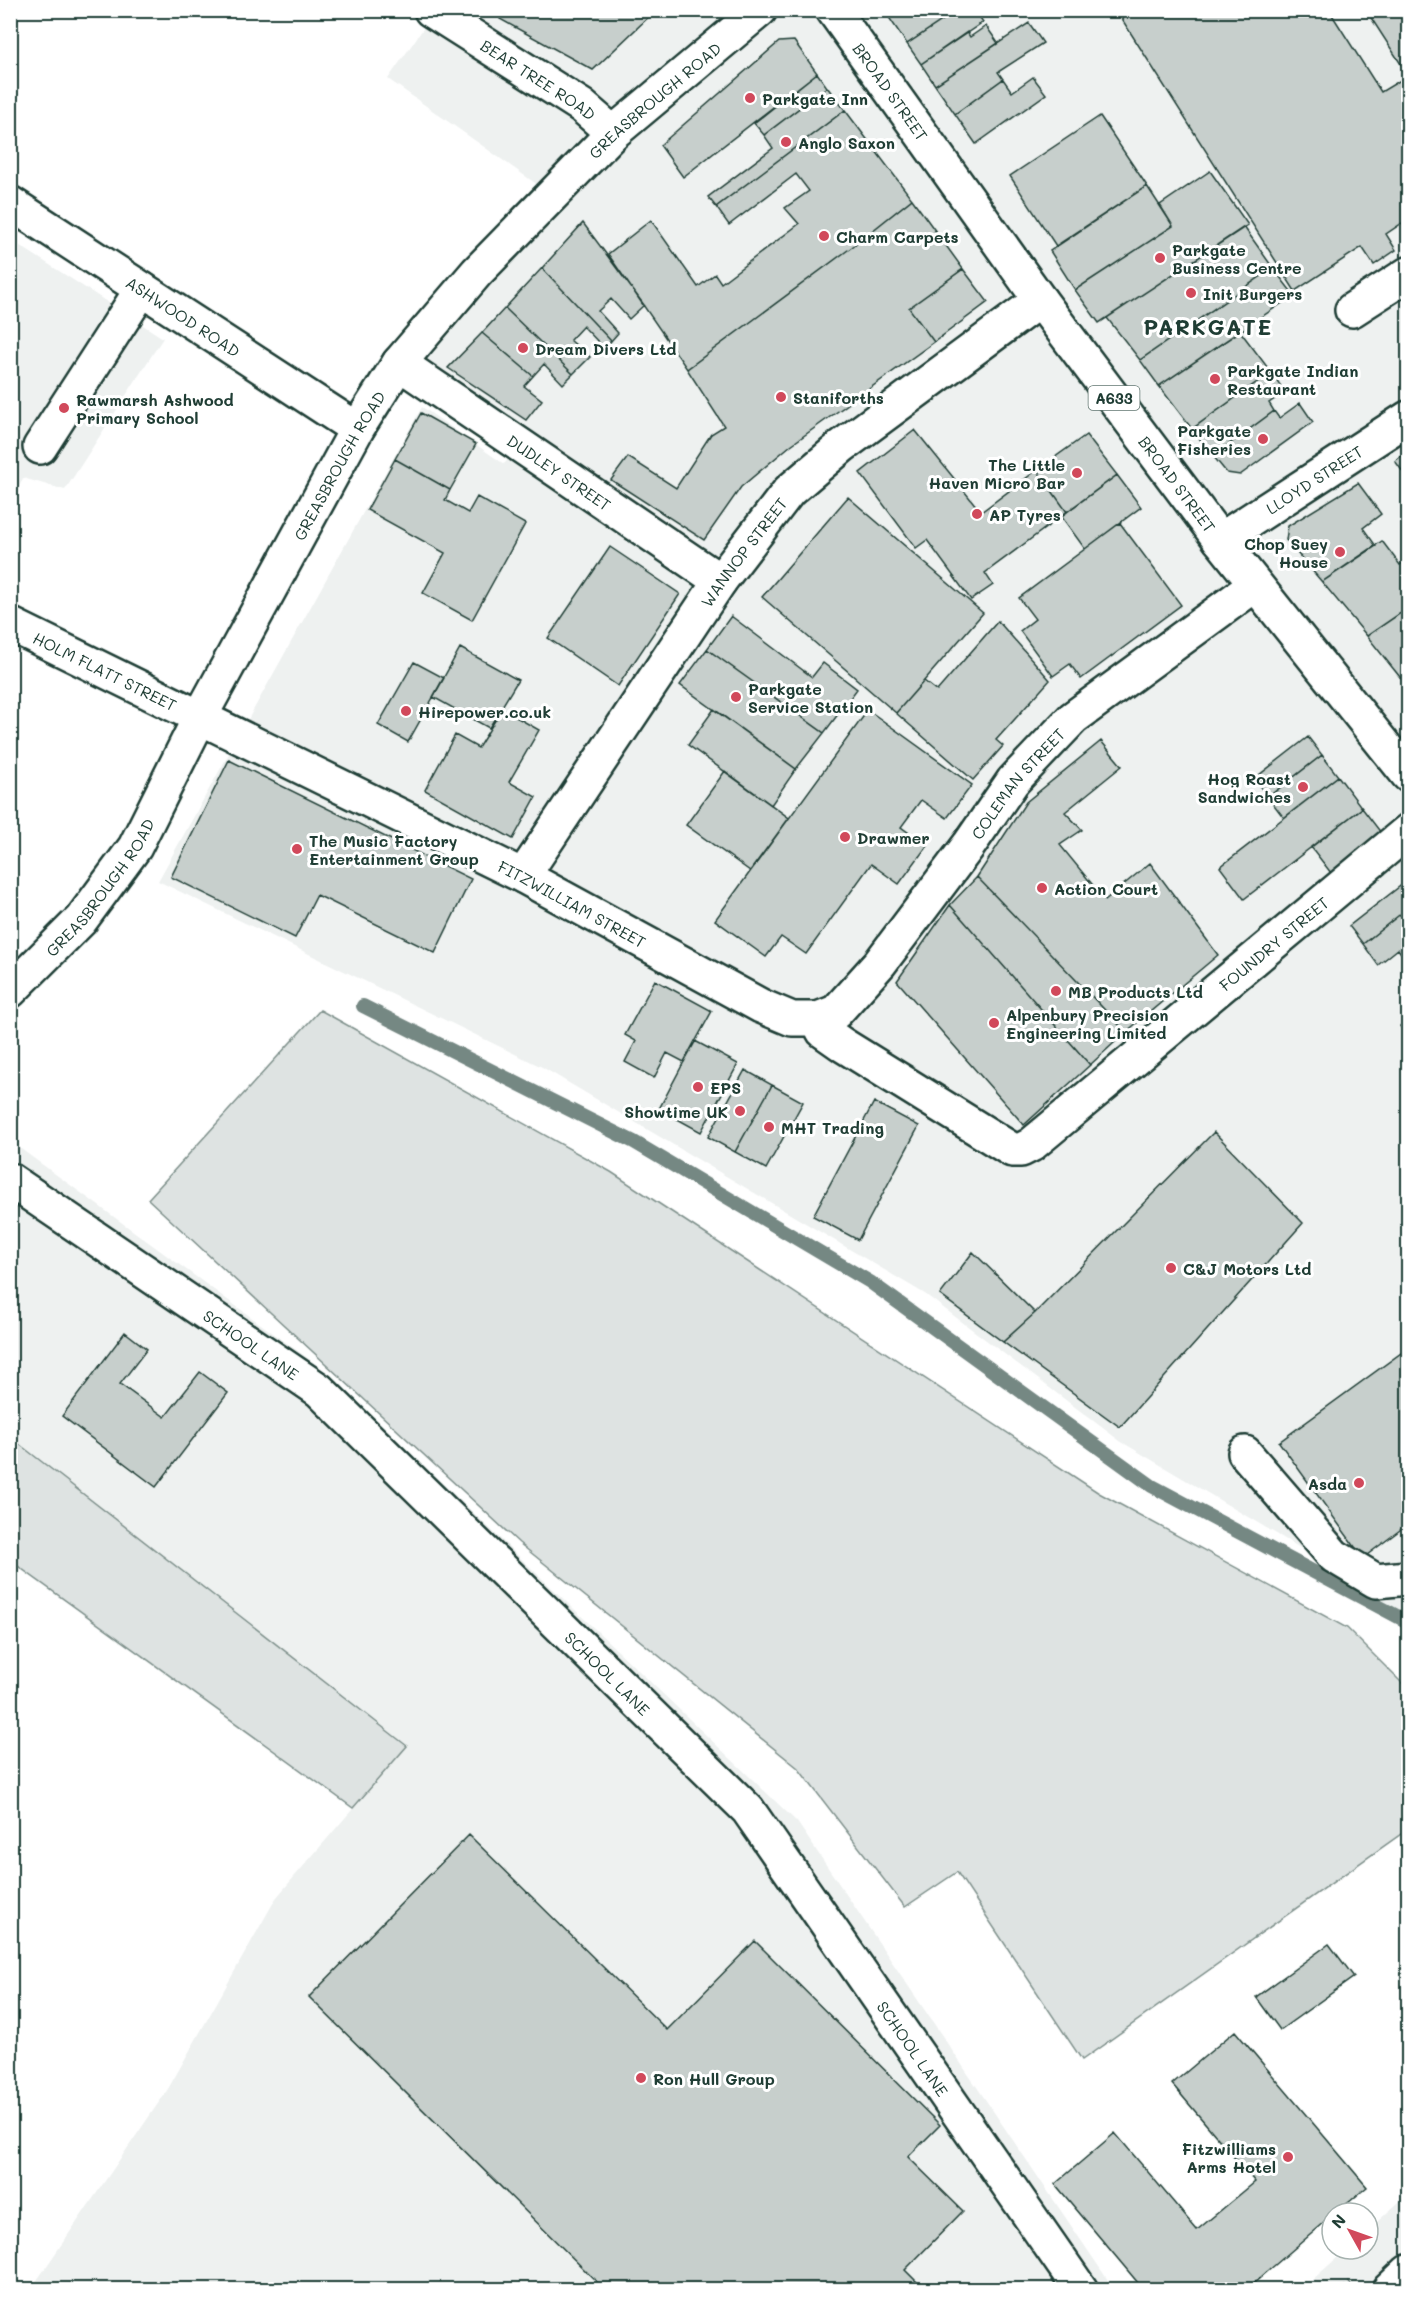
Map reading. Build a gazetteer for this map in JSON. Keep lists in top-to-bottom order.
{
  "streets": {
    "street": [
      "BEAR TREE ROAD",
      "BROAD STREET",
      "GREASBROUGH ROAD",
      "ASHWOOD ROAD",
      "A633",
      "DUDLEY STREET",
      "LLOYD STREET",
      "WANNOP STREET",
      "HOLM FLATT STREET",
      "COLEMAN STREET",
      "FITZWILLIAM STREET",
      "FOUNDRY STREET",
      "SCHOOL LANE"
    ]
  },
  "crossings": [
    ["BEAR TREE ROAD", "GREASBROUGH ROAD"],
    ["BROAD STREET", "LLOYD STREET"],
    ["BROAD STREET", "WANNOP STREET"],
    ["BROAD STREET", "COLEMAN STREET"],
    ["GREASBROUGH ROAD", "ASHWOOD ROAD"],
    ["GREASBROUGH ROAD", "DUDLEY STREET"],
    ["GREASBROUGH ROAD", "HOLM FLATT STREET"],
    ["GREASBROUGH ROAD", "FITZWILLIAM STREET"],
    ["DUDLEY STREET", "WANNOP STREET"],
    ["WANNOP STREET", "FITZWILLIAM STREET"],
    ["HOLM FLATT STREET", "FITZWILLIAM STREET"],
    ["COLEMAN STREET", "FITZWILLIAM STREET"],
    ["COLEMAN STREET", "FOUNDRY STREET"],
    ["FITZWILLIAM STREET", "FOUNDRY STREET"]
  ],
  "districts": ["PARKGATE"],
  "places": [
    "Parkgate Inn",
    "Anglo Saxon",
    "Charm Carpets",
    "Parkgate Business Centre",
    "Init Burgers",
    "Dream Divers Ltd",
    "Parkgate Indian Restaurant",
    "Staniforths",
    "Rawmarsh Ashwood Primary School",
    "Parkgate Fisheries",
    "The Little Haven Micro Bar",
    "AP Tyres",
    "Chop Suey House",
    "Parkgate Service Station",
    "Hirepower.co.uk",
    "Hog Roast Sandwiches",
    "Drawmer",
    "The Music Factory Entertainment Group",
    "Action Court",
    "MB Products Ltd",
    "Alpenbury Precision Engineering Limited",
    "EPS",
    "Showtime UK",
    "MHT Trading",
    "C&J Motors Ltd",
    "Asda",
    "Ron Hull Group",
    "Fitzwilliams Arms Hotel"
  ],
  "north": "top left"
}
